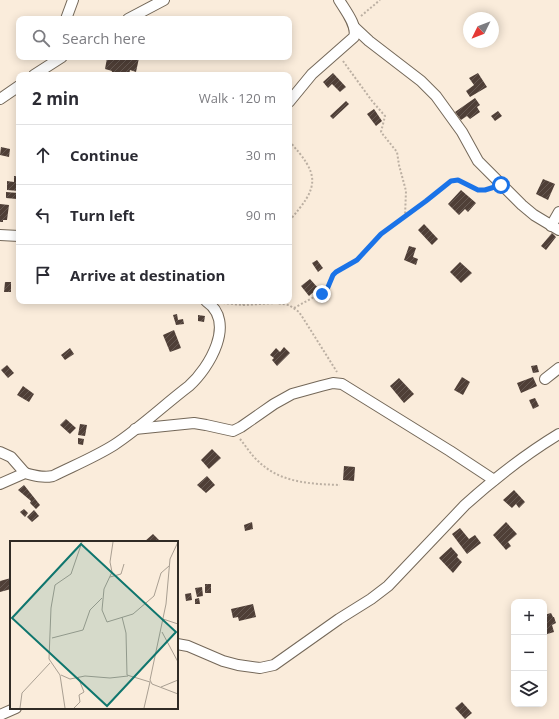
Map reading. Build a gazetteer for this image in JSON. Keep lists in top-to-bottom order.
{
  "north": "bottom left",
  "page": {
    "search": "Search here",
    "heading": ["2 min", "Walk · 120 m"],
    "list": [
      ["Continue", "30 m"],
      ["Turn left", "90 m"],
      "Arrive at destination"
    ],
    "map_buttons": ["+", "−"]
  }
}
